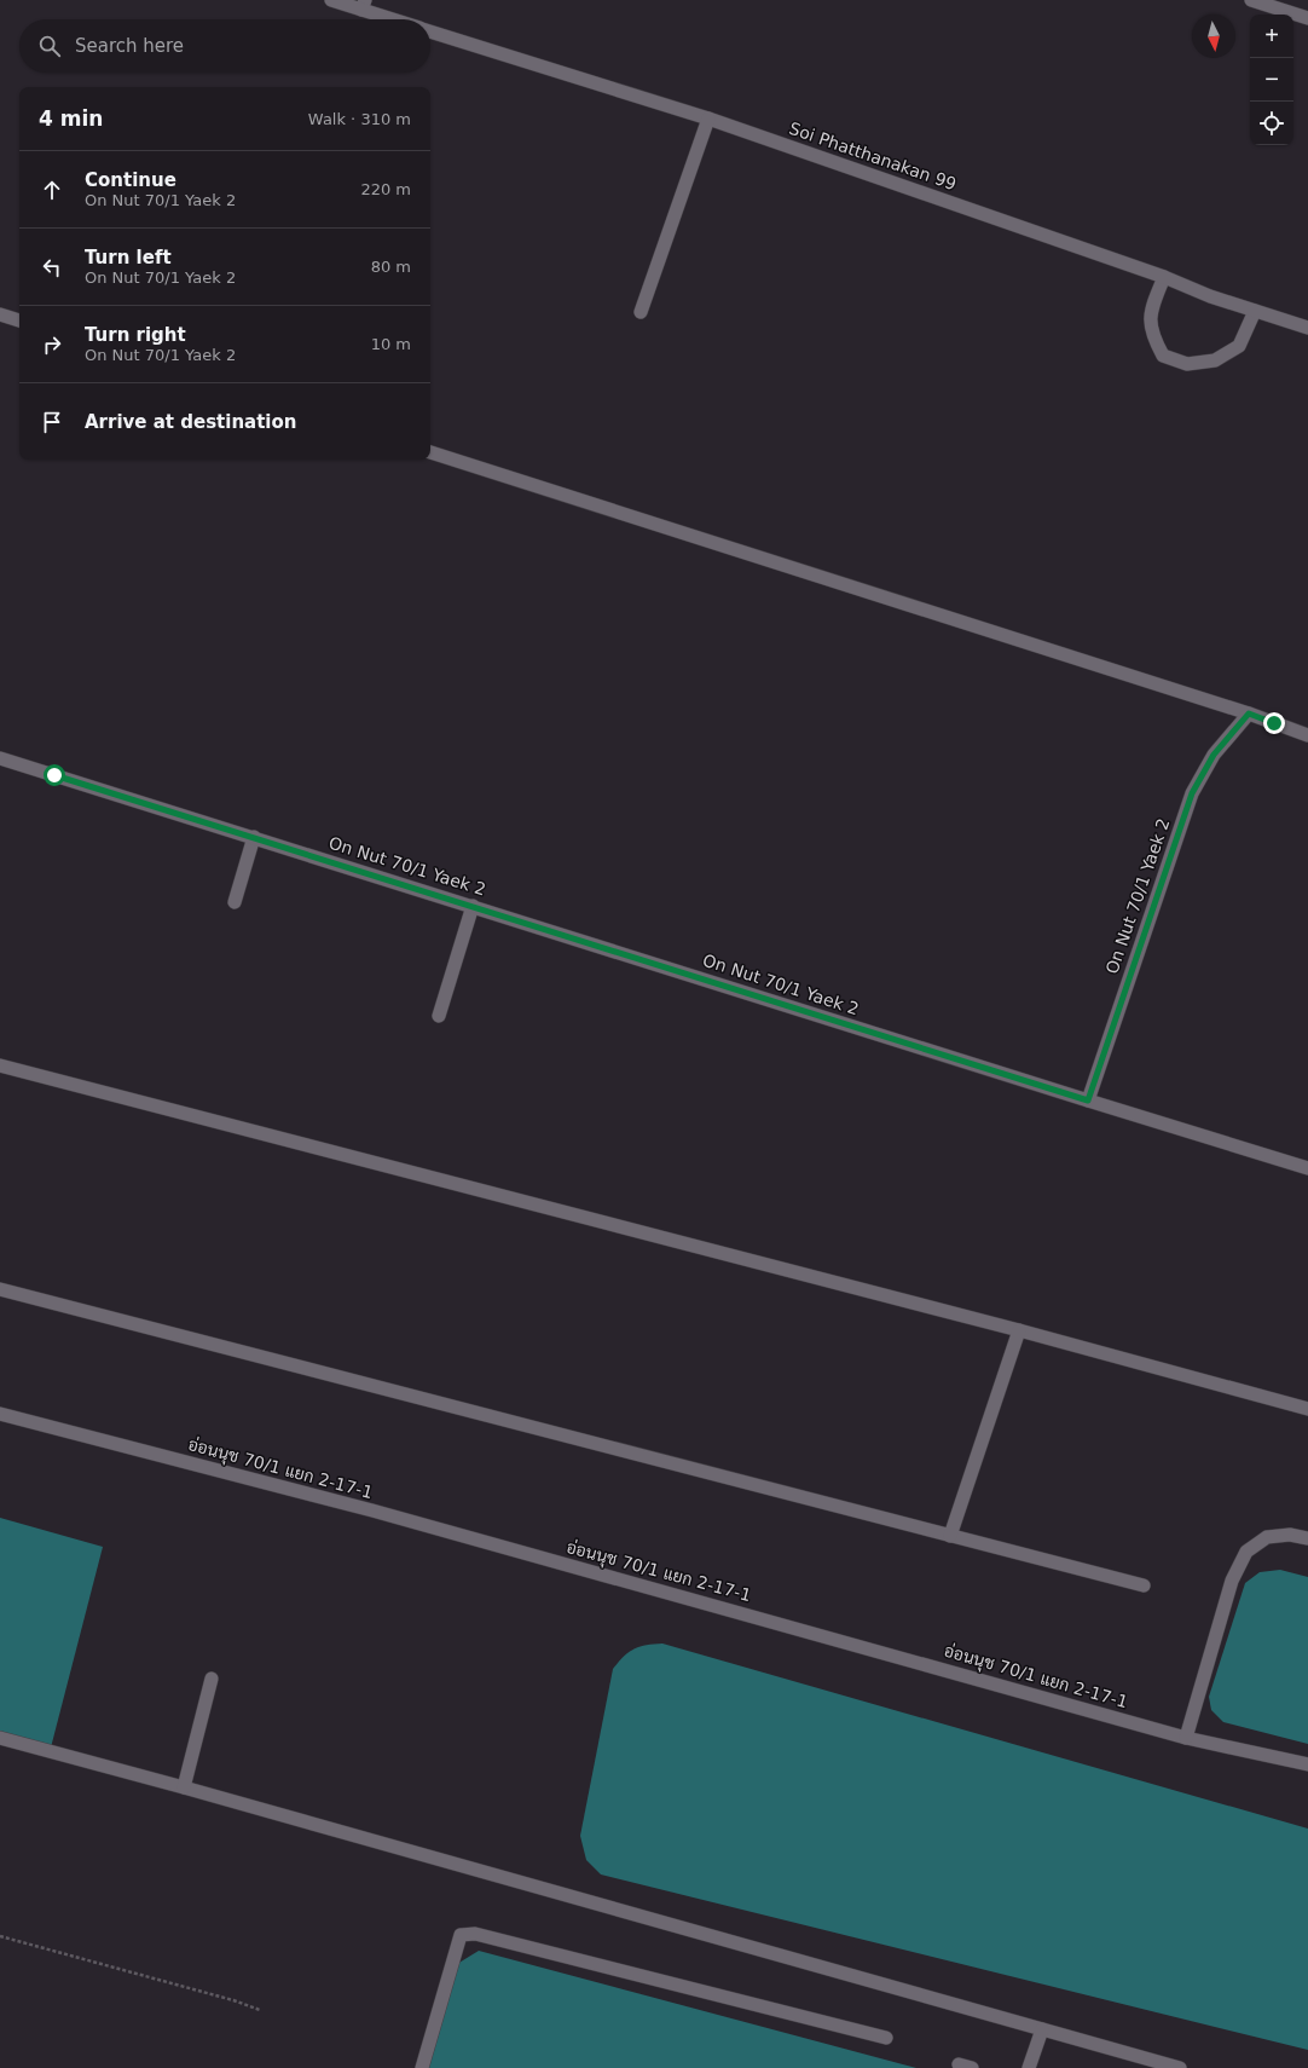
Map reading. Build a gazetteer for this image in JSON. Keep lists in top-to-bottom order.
{
  "streets": {
    "street": ["Soi Phatthanakan 99", "On Nut 70/1 Yaek 2", "อ่อนนุช 70/1 แยก 2-17-1"]
  },
  "north": "bottom",
  "page": {
    "map_buttons": ["+", "−"],
    "search": "Search here",
    "heading": ["4 min", "Walk · 310 m"],
    "list": [
      ["Continue", "On Nut 70/1 Yaek 2", "220 m"],
      ["Turn left", "On Nut 70/1 Yaek 2", "80 m"],
      ["Turn right", "On Nut 70/1 Yaek 2", "10 m"],
      "Arrive at destination"
    ]
  }
}
